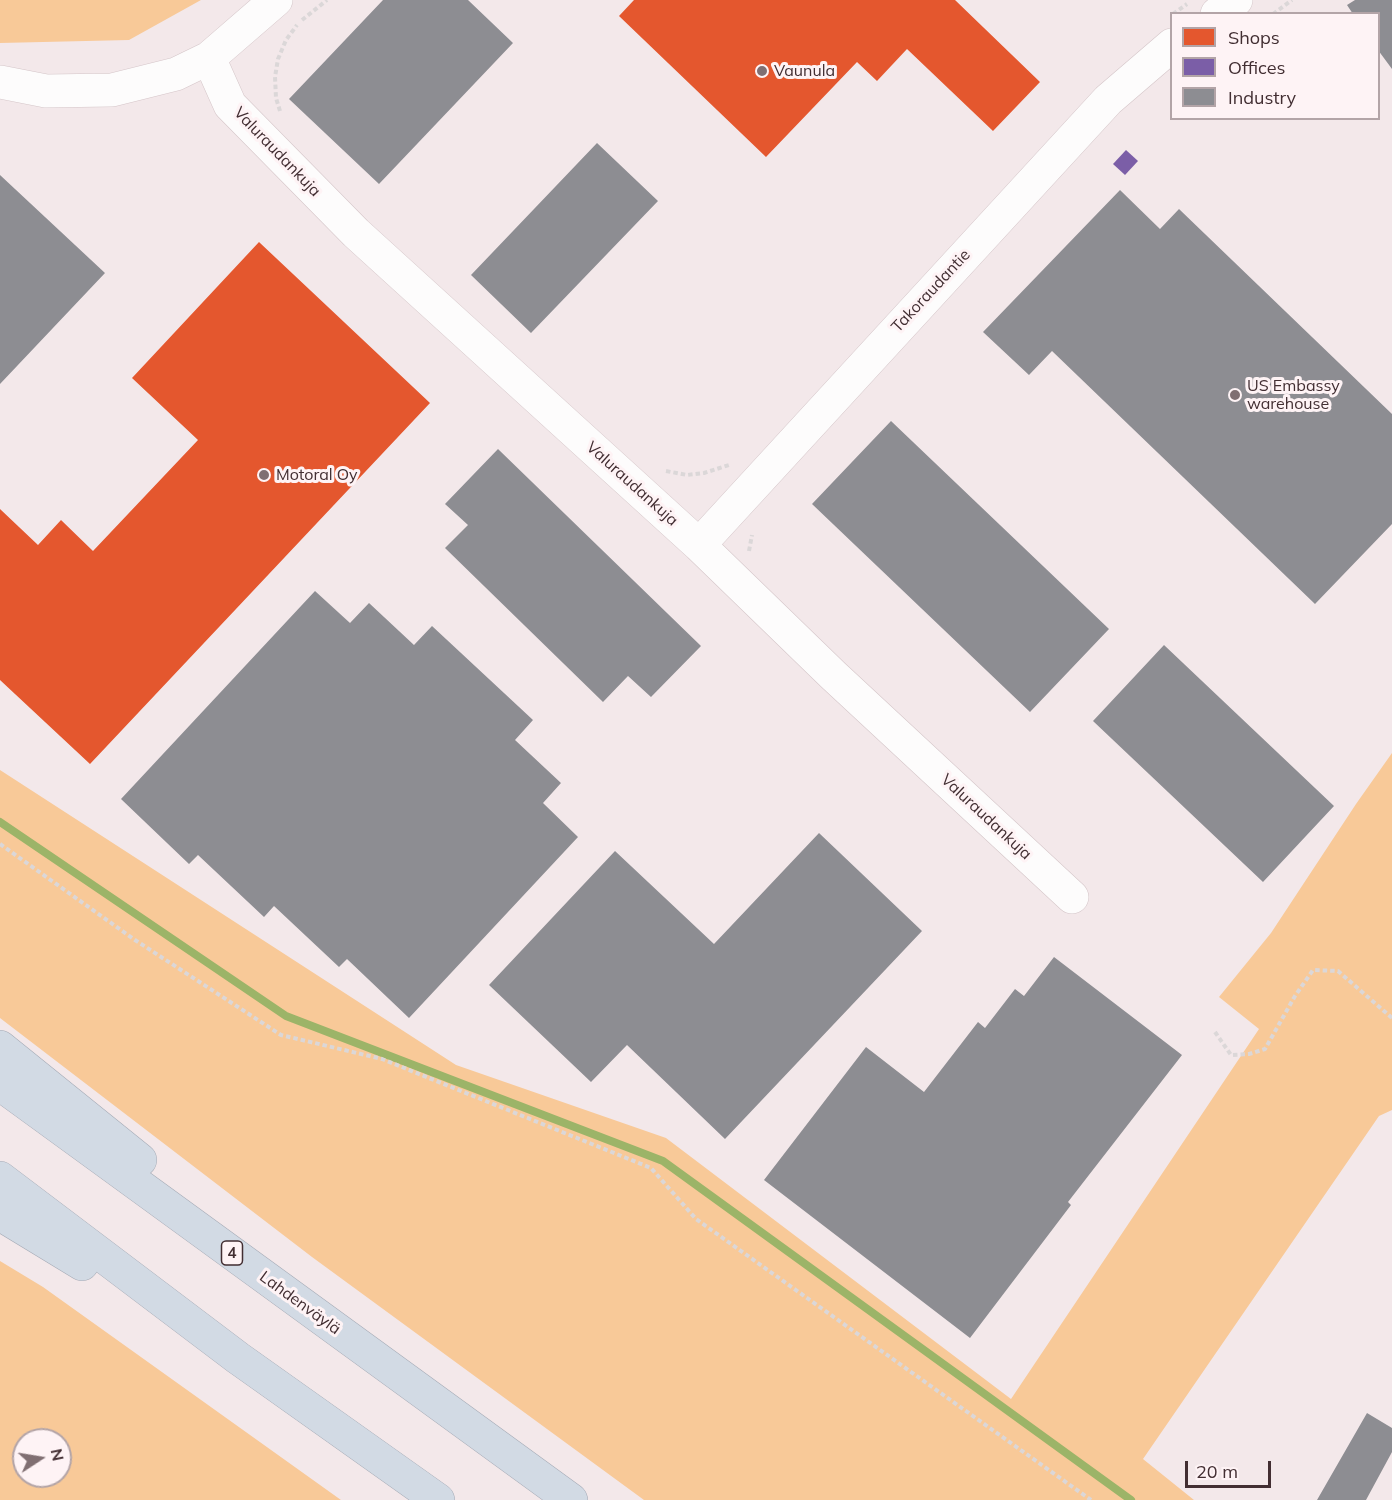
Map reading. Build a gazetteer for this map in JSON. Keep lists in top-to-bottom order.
{
  "streets": {
    "highway": ["4", "Lahdenväylä"],
    "street": ["Valuraudankuja", "Takoraudantie"]
  },
  "crossings": [
    ["Valuraudankuja", "Takoraudantie"]
  ],
  "places": ["Vaunula", "US Embassy warehouse", "Motoral Oy"],
  "legend": ["Shops", "Offices", "Industry"],
  "scale_bar": "20 m",
  "north": "right"
}
